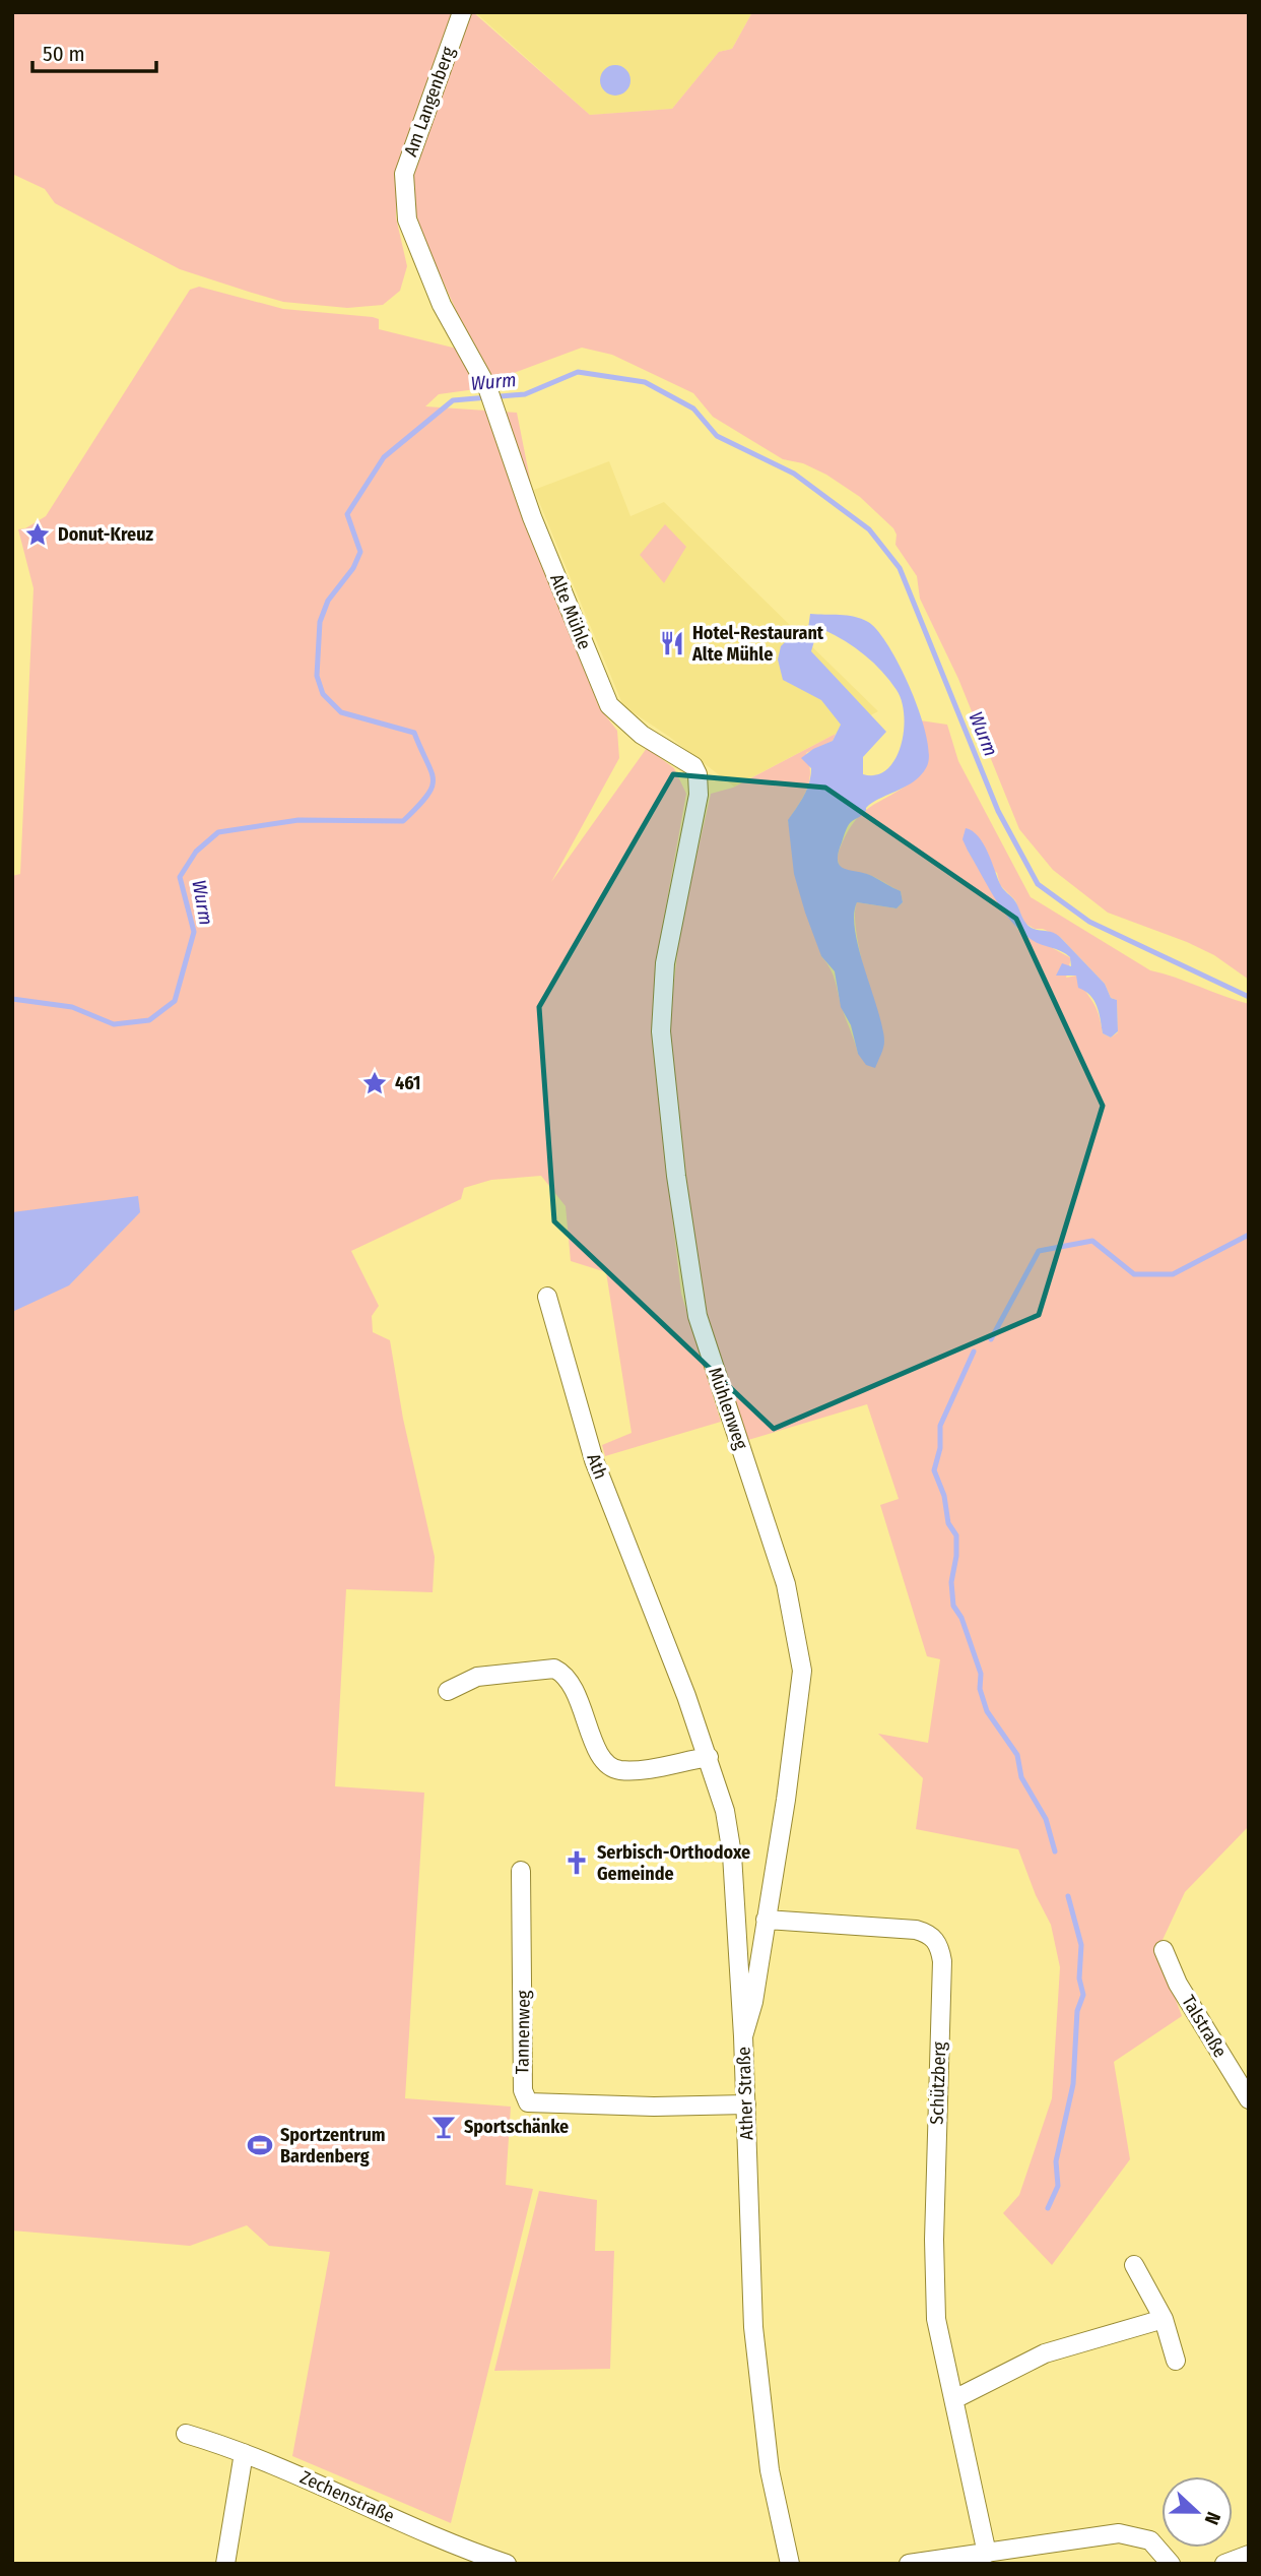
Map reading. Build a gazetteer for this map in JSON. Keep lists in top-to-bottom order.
{
  "streets": {
    "street": [
      "Am Langenberg",
      "Alte Mühle",
      "Mühlenweg",
      "Ath",
      "Talstraße",
      "Tannenweg",
      "Schützberg",
      "Ather Straße",
      "Zechenstraße"
    ]
  },
  "crossings": [
    ["Am Langenberg", "Alte Mühle"],
    ["Alte Mühle", "Mühlenweg"],
    ["Mühlenweg", "Schützberg"],
    ["Mühlenweg", "Ather Straße"],
    ["Ath", "Ather Straße"],
    ["Tannenweg", "Ather Straße"]
  ],
  "water": ["Wurm"],
  "places": {
    "place": ["Donut-Kreuz", "461"],
    "restaurant": ["Hotel-Restaurant Alte Mühle"],
    "church": ["Serbisch-Orthodoxe Gemeinde"],
    "bar": ["Sportschänke"],
    "sports": ["Sportzentrum Bardenberg"]
  },
  "scale_bar": "50 m",
  "north": "right"
}
